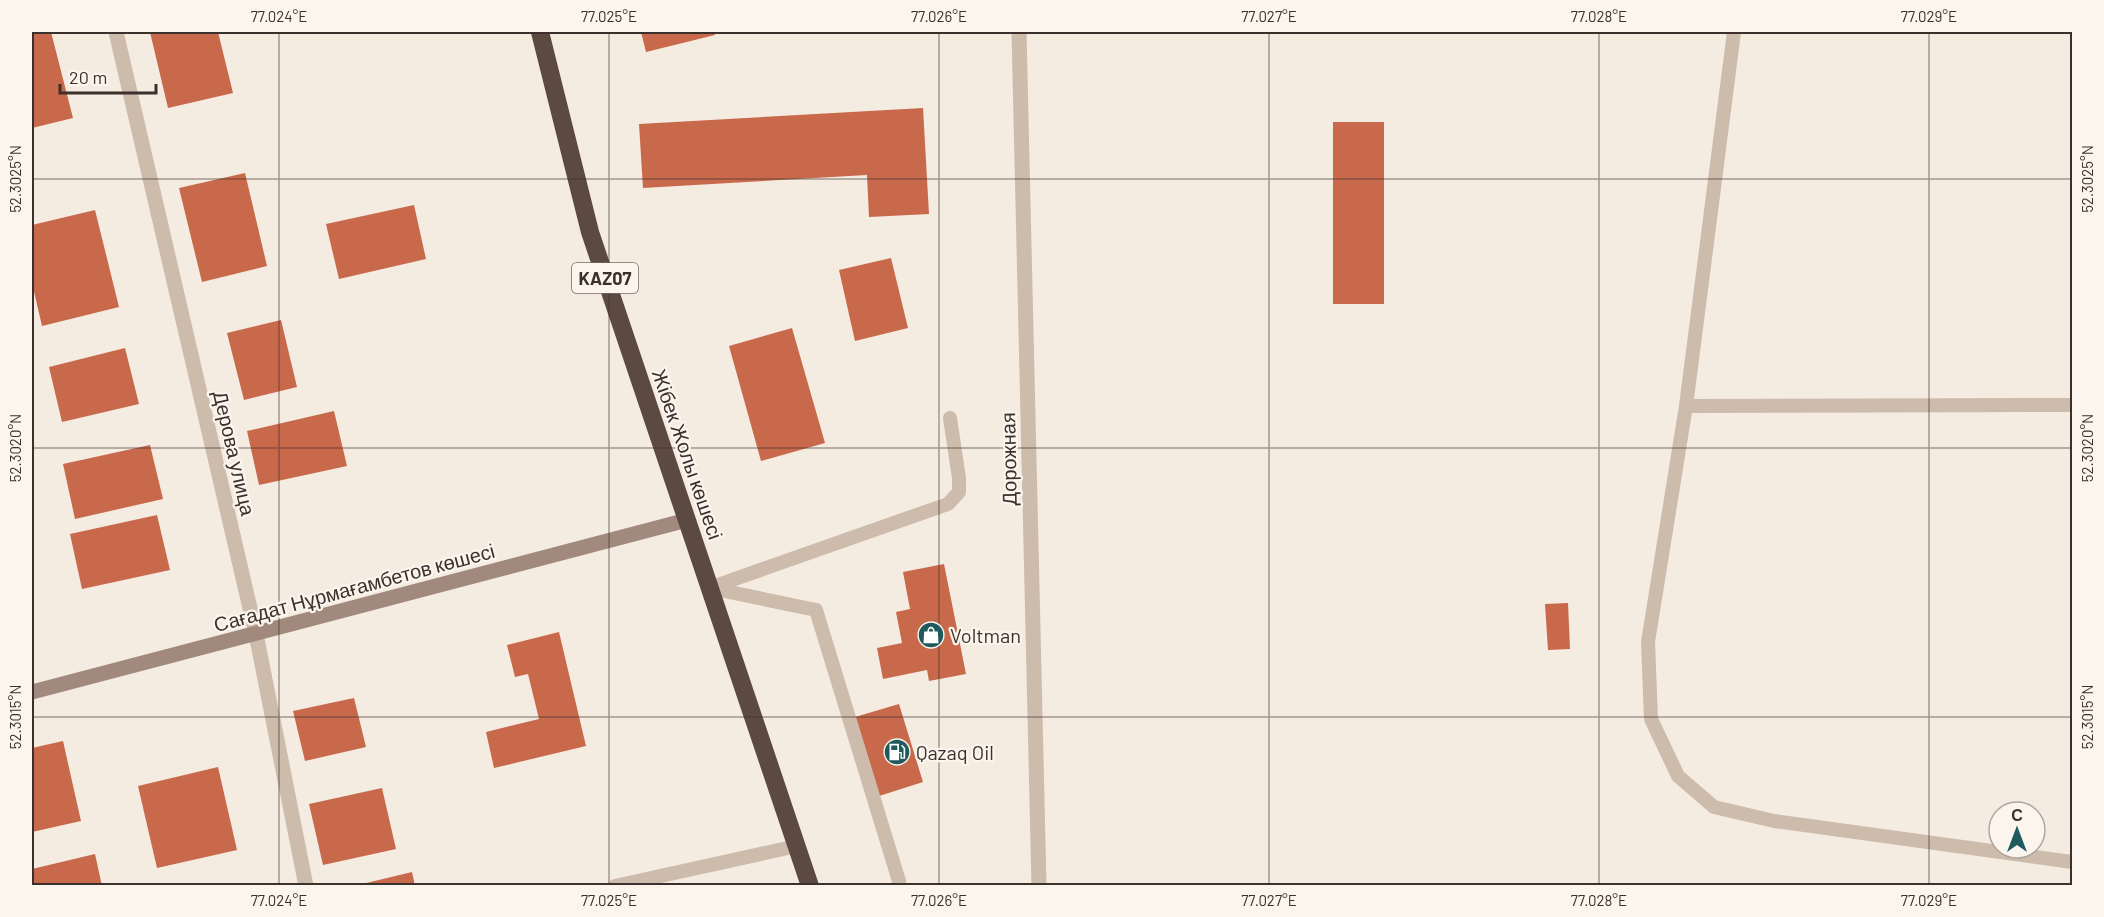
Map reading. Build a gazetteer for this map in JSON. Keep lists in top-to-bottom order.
{
  "streets": {
    "highway": ["KAZ07", "Жібек Жолы көшесі"],
    "main road": ["Сағадат Нұрмағамбетов көшесі"],
    "street": ["Дерова улица", "Дорожная"]
  },
  "crossings": [
    ["Дерова улица", "Сағадат Нұрмағамбетов көшесі"],
    ["Жібек Жолы көшесі", "Сағадат Нұрмағамбетов көшесі"]
  ],
  "places": {
    "shop": ["Voltman"],
    "fuel station": ["Qazaq Oil"]
  },
  "scale_bar": "20 m",
  "north": "top",
  "coordinates": [
    "77.024°E",
    "77.025°E",
    "77.026°E",
    "77.027°E",
    "77.028°E",
    "77.029°E",
    "52.3025°N",
    "52.3020°N",
    "52.3015°N"
  ]
}
